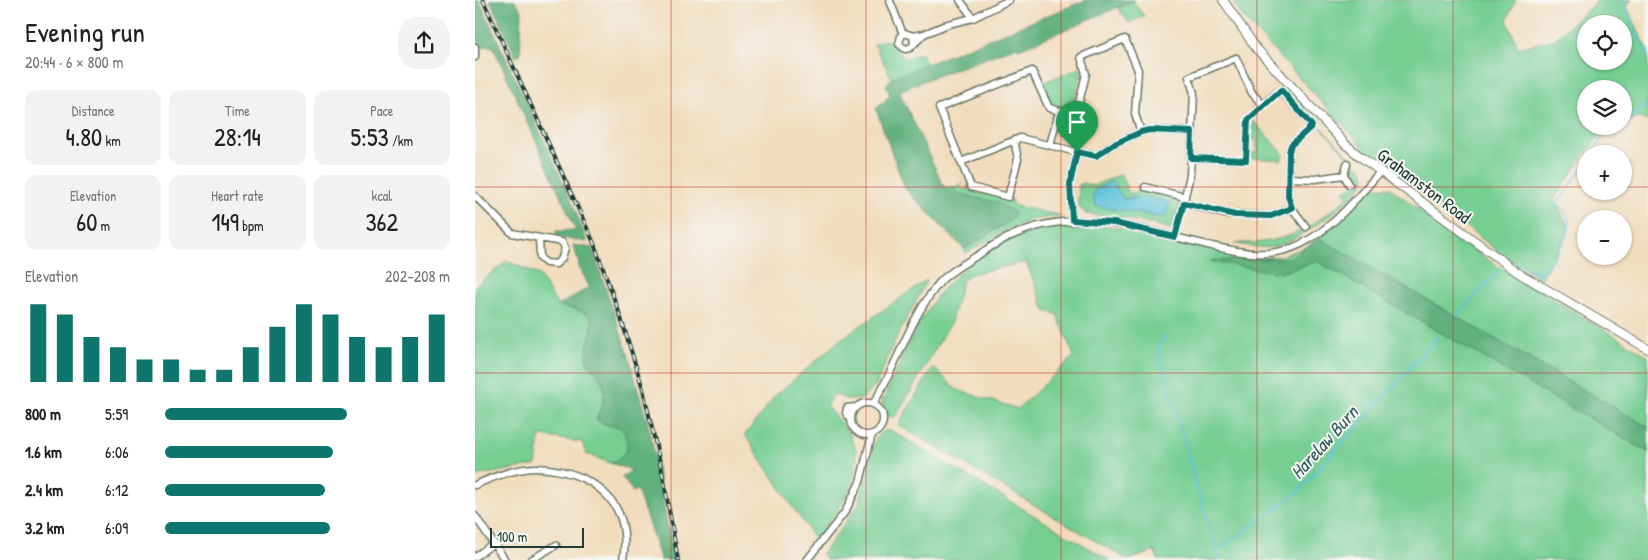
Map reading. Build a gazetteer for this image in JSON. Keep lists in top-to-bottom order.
{
  "streets": {
    "main road": ["Grahamston Road"]
  },
  "water": ["Harelaw Burn"],
  "scale_bar": "100 m",
  "page": {
    "heading": ["Evening run", "20:44 · 6 × 800 m"],
    "map_buttons": ["+", "−"],
    "stats": [
      ["Distance", "4.80 km"],
      ["Time", "28:14"],
      ["Pace", "5:53 /km"],
      ["Elevation", "60 m"],
      ["Heart rate", "149 bpm"],
      ["kcal", "362"]
    ],
    "chart": ["Elevation", "202–208 m"],
    "list": [
      {
        "name": "800 m",
        "note": "5:59"
      },
      {
        "name": "1.6 km",
        "note": "6:06"
      },
      {
        "name": "2.4 km",
        "note": "6:12"
      },
      {
        "name": "3.2 km",
        "note": "6:09"
      }
    ],
    "scale": "100 m"
  }
}
